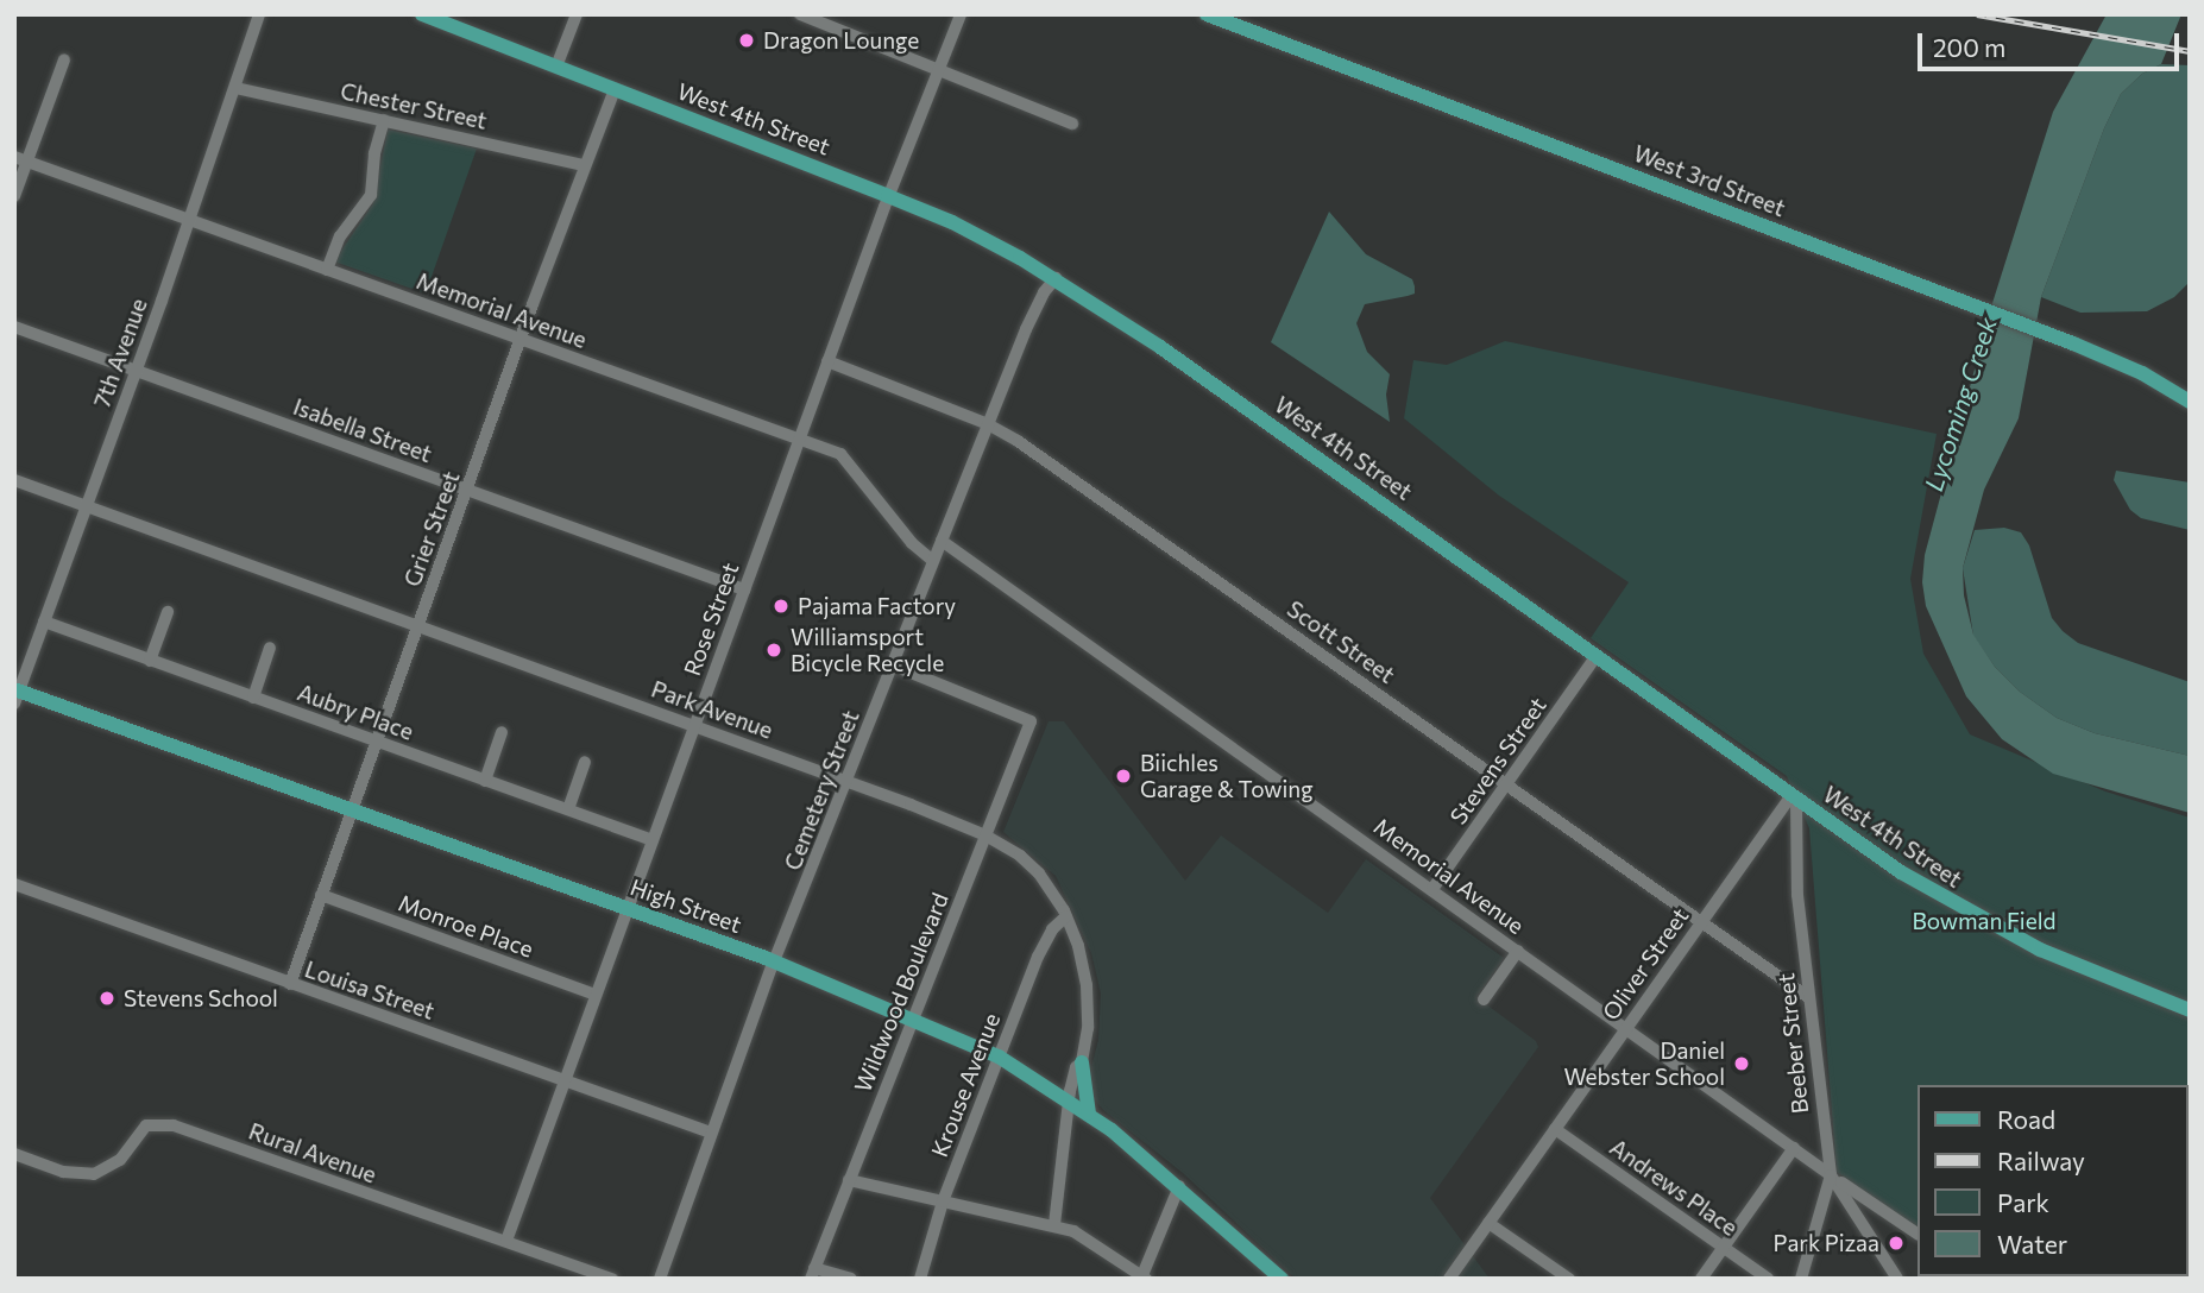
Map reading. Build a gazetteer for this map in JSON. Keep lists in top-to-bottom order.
{
  "streets": {
    "main road": ["West 4th Street", "West 3rd Street", "High Street"],
    "street": [
      "Chester Street",
      "Memorial Avenue",
      "7th Avenue",
      "Isabella Street",
      "Grier Street",
      "Rose Street",
      "Scott Street",
      "Park Avenue",
      "Aubry Place",
      "Stevens Street",
      "Cemetery Street",
      "Monroe Place",
      "Oliver Street",
      "Louisa Street",
      "Wildwood Boulevard",
      "Beeber Street",
      "Krouse Avenue",
      "Rural Avenue",
      "Andrews Place"
    ]
  },
  "crossings": [
    ["Chester Street", "7th Avenue"],
    ["Chester Street", "Grier Street"],
    ["West 4th Street", "Grier Street"],
    ["West 4th Street", "Rose Street"],
    ["West 4th Street", "Stevens Street"],
    ["West 4th Street", "Cemetery Street"],
    ["West 4th Street", "Oliver Street"],
    ["West 4th Street", "Beeber Street"],
    ["Memorial Avenue", "7th Avenue"],
    ["Memorial Avenue", "Grier Street"],
    ["Memorial Avenue", "Rose Street"],
    ["Memorial Avenue", "Stevens Street"],
    ["Memorial Avenue", "Cemetery Street"],
    ["Memorial Avenue", "Oliver Street"],
    ["Memorial Avenue", "Beeber Street"],
    ["7th Avenue", "Isabella Street"],
    ["7th Avenue", "Park Avenue"],
    ["7th Avenue", "Aubry Place"],
    ["7th Avenue", "High Street"],
    ["Isabella Street", "Grier Street"],
    ["Isabella Street", "Rose Street"],
    ["Grier Street", "Park Avenue"],
    ["Grier Street", "Aubry Place"],
    ["Grier Street", "High Street"],
    ["Grier Street", "Monroe Place"],
    ["Grier Street", "Louisa Street"],
    ["Rose Street", "Scott Street"],
    ["Rose Street", "Park Avenue"],
    ["Rose Street", "Aubry Place"],
    ["Rose Street", "High Street"],
    ["Rose Street", "Monroe Place"],
    ["Rose Street", "Louisa Street"],
    ["Rose Street", "Rural Avenue"],
    ["Scott Street", "Stevens Street"],
    ["Scott Street", "Cemetery Street"],
    ["Scott Street", "Oliver Street"],
    ["Scott Street", "Beeber Street"],
    ["Park Avenue", "Cemetery Street"],
    ["Park Avenue", "High Street"],
    ["Park Avenue", "Wildwood Boulevard"],
    ["Park Avenue", "Krouse Avenue"],
    ["Cemetery Street", "High Street"],
    ["Cemetery Street", "Louisa Street"],
    ["Cemetery Street", "Wildwood Boulevard"],
    ["High Street", "Wildwood Boulevard"],
    ["High Street", "Krouse Avenue"],
    ["Oliver Street", "Beeber Street"],
    ["Oliver Street", "Andrews Place"]
  ],
  "water": ["Lycoming Creek"],
  "parks": ["Bowman Field"],
  "places": [
    "Dragon Lounge",
    "Pajama Factory",
    "Williamsport Bicycle Recycle",
    "Biichles Garage & Towing",
    "Stevens School",
    "Daniel Webster School",
    "Park Pizaa"
  ],
  "legend": [
    "Road",
    "Railway",
    "Park",
    "Water"
  ],
  "scale_bar": "200 m"
}
